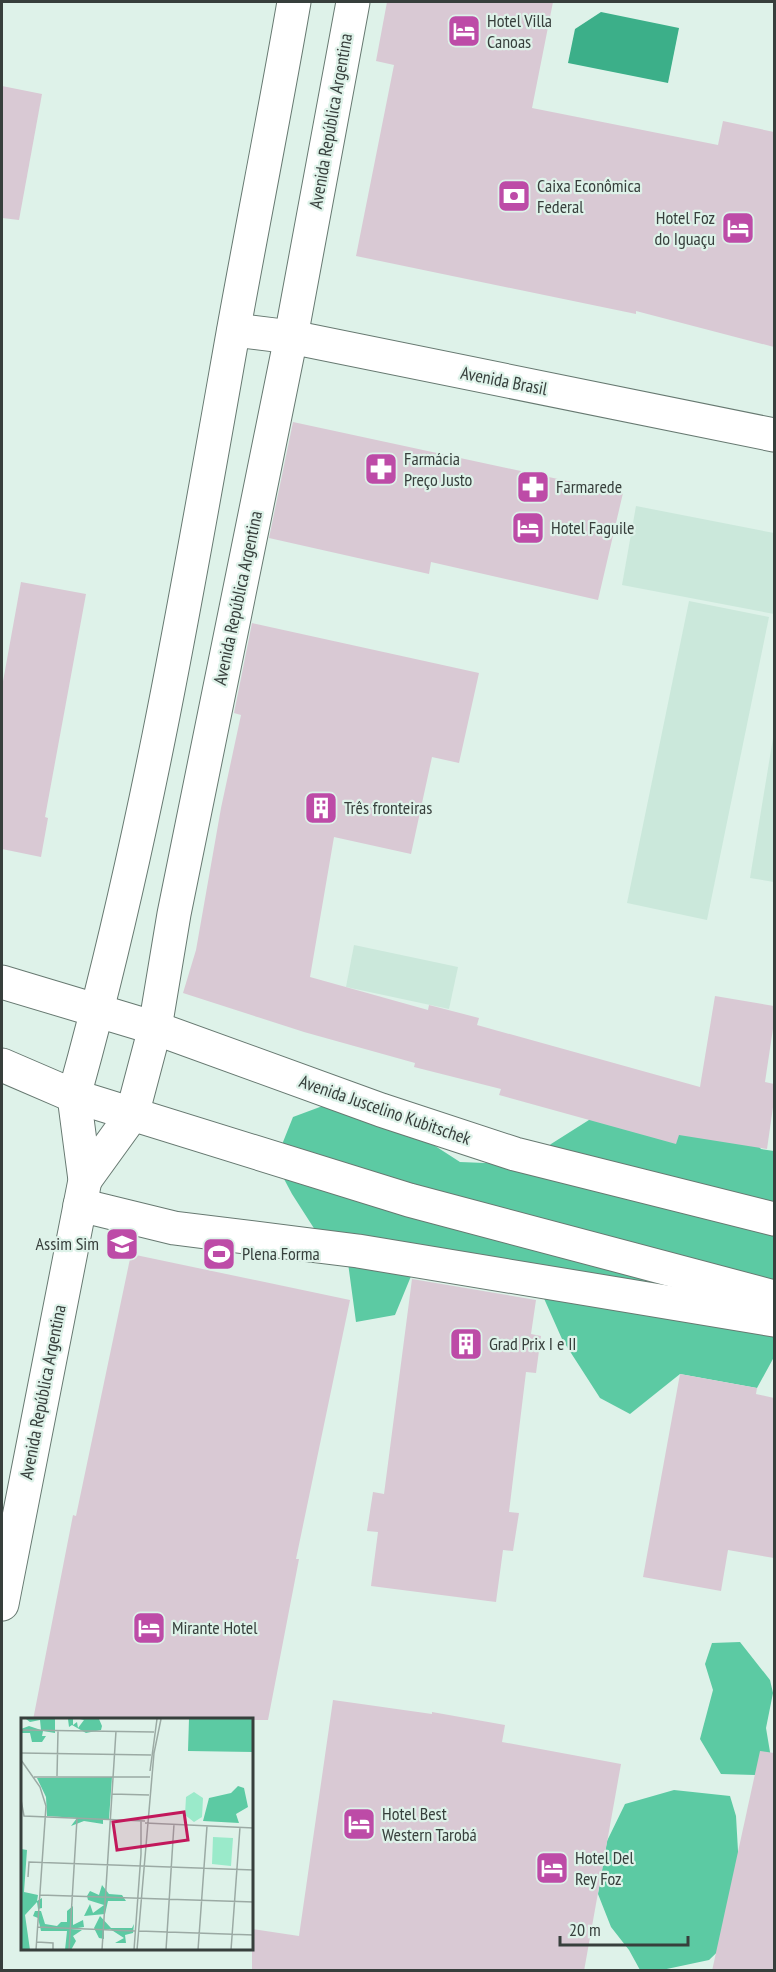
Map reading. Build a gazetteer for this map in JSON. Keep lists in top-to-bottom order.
{
  "streets": {
    "main road": ["Avenida República Argentina", "Avenida Brasil", "Avenida Juscelino Kubitschek"]
  },
  "crossings": [
    ["Avenida República Argentina", "Avenida Brasil"],
    ["Avenida República Argentina", "Avenida Juscelino Kubitschek"]
  ],
  "places": {
    "hotel": [
      "Hotel Villa Canoas",
      "Hotel Foz do Iguaçu",
      "Hotel Faguile",
      "Mirante Hotel",
      "Hotel Best Western Tarobá",
      "Hotel Del Rey Foz"
    ],
    "bank": ["Caixa Econômica Federal"],
    "pharmacy": ["Farmácia Preço Justo", "Farmarede"],
    "building": ["Três fronteiras", "Grad Prix I e II"],
    "school or university": ["Assim Sim"],
    "sports": ["Plena Forma"]
  },
  "scale_bar": "20 m"
}
